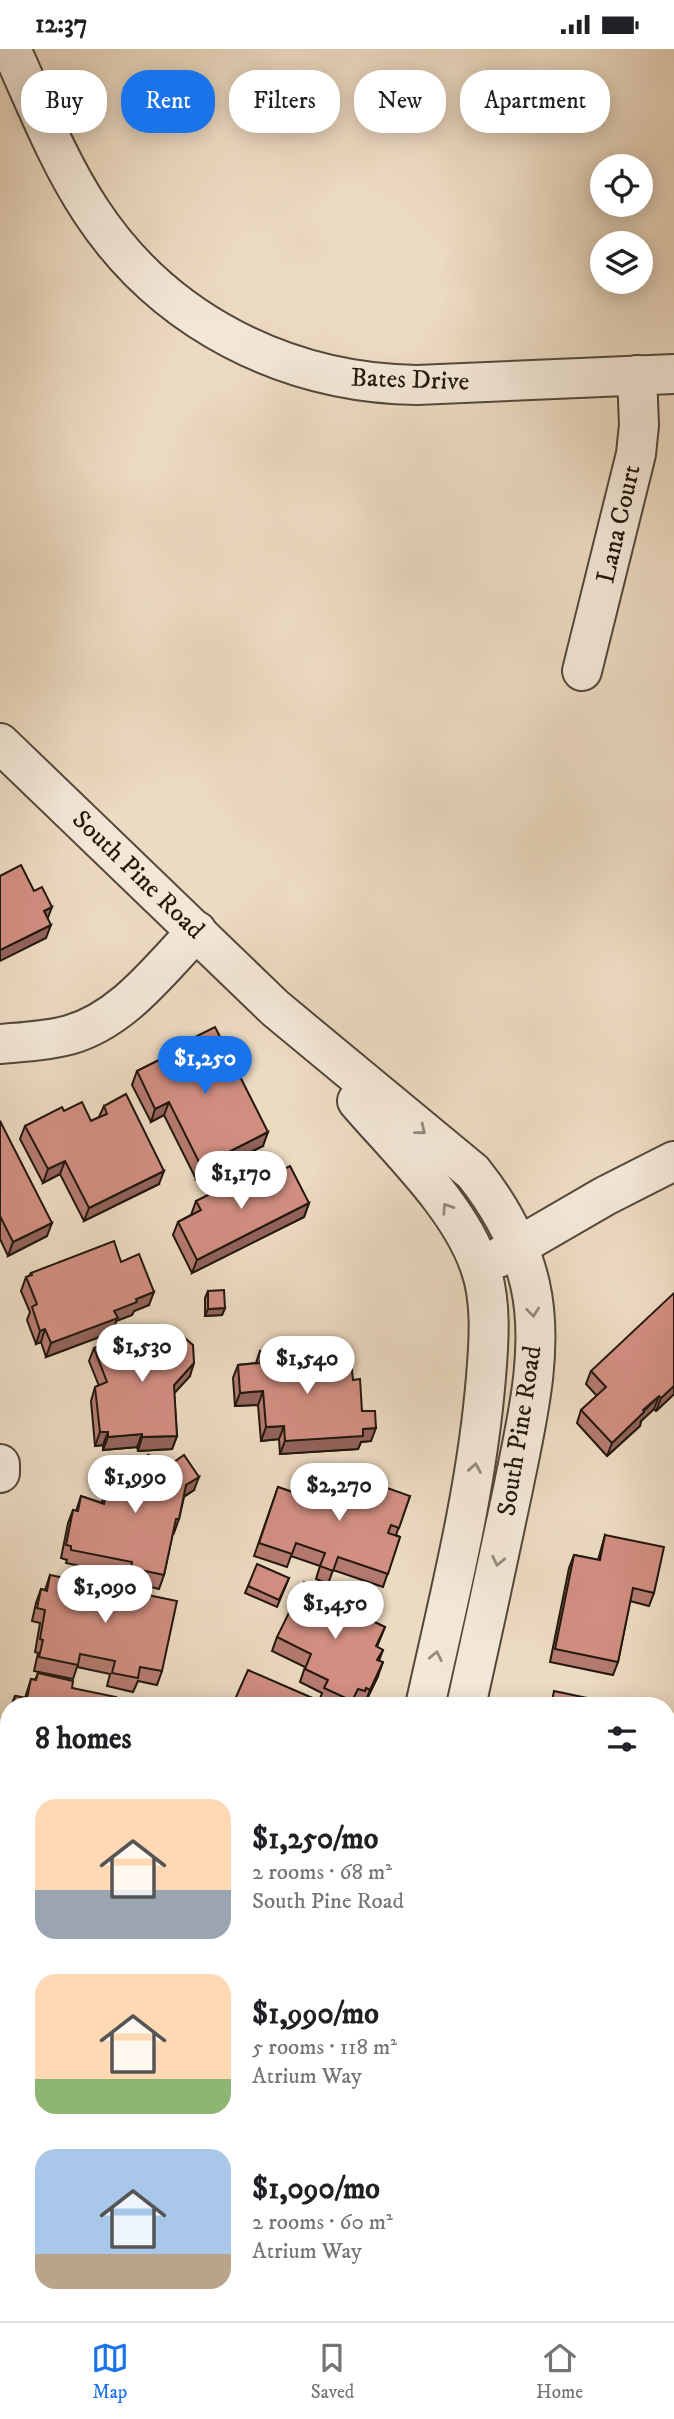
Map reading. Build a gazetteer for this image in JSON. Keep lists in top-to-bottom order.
{
  "streets": {
    "street": ["Bates Drive", "Lana Court", "South Pine Road"]
  },
  "crossings": [
    ["Bates Drive", "Lana Court"]
  ],
  "page": {
    "status": "12:37",
    "chip": [
      "Buy",
      "Rent",
      "Filters",
      "New",
      "Apartment"
    ],
    "price": [
      "$1,250",
      "$1,170",
      "$1,530",
      "$1,540",
      "$1,990",
      "$2,270",
      "$1,090",
      "$1,450"
    ],
    "heading": "8 homes",
    "list": [
      {
        "name": "$1,250/mo",
        "note": "2 rooms · 68 m² · South Pine Road"
      },
      {
        "name": "$1,990/mo",
        "note": "5 rooms · 118 m² · Atrium Way"
      },
      {
        "name": "$1,090/mo",
        "note": "2 rooms · 60 m² · Atrium Way"
      }
    ],
    "tabs": ["Map", "Saved", "Home"]
  }
}
